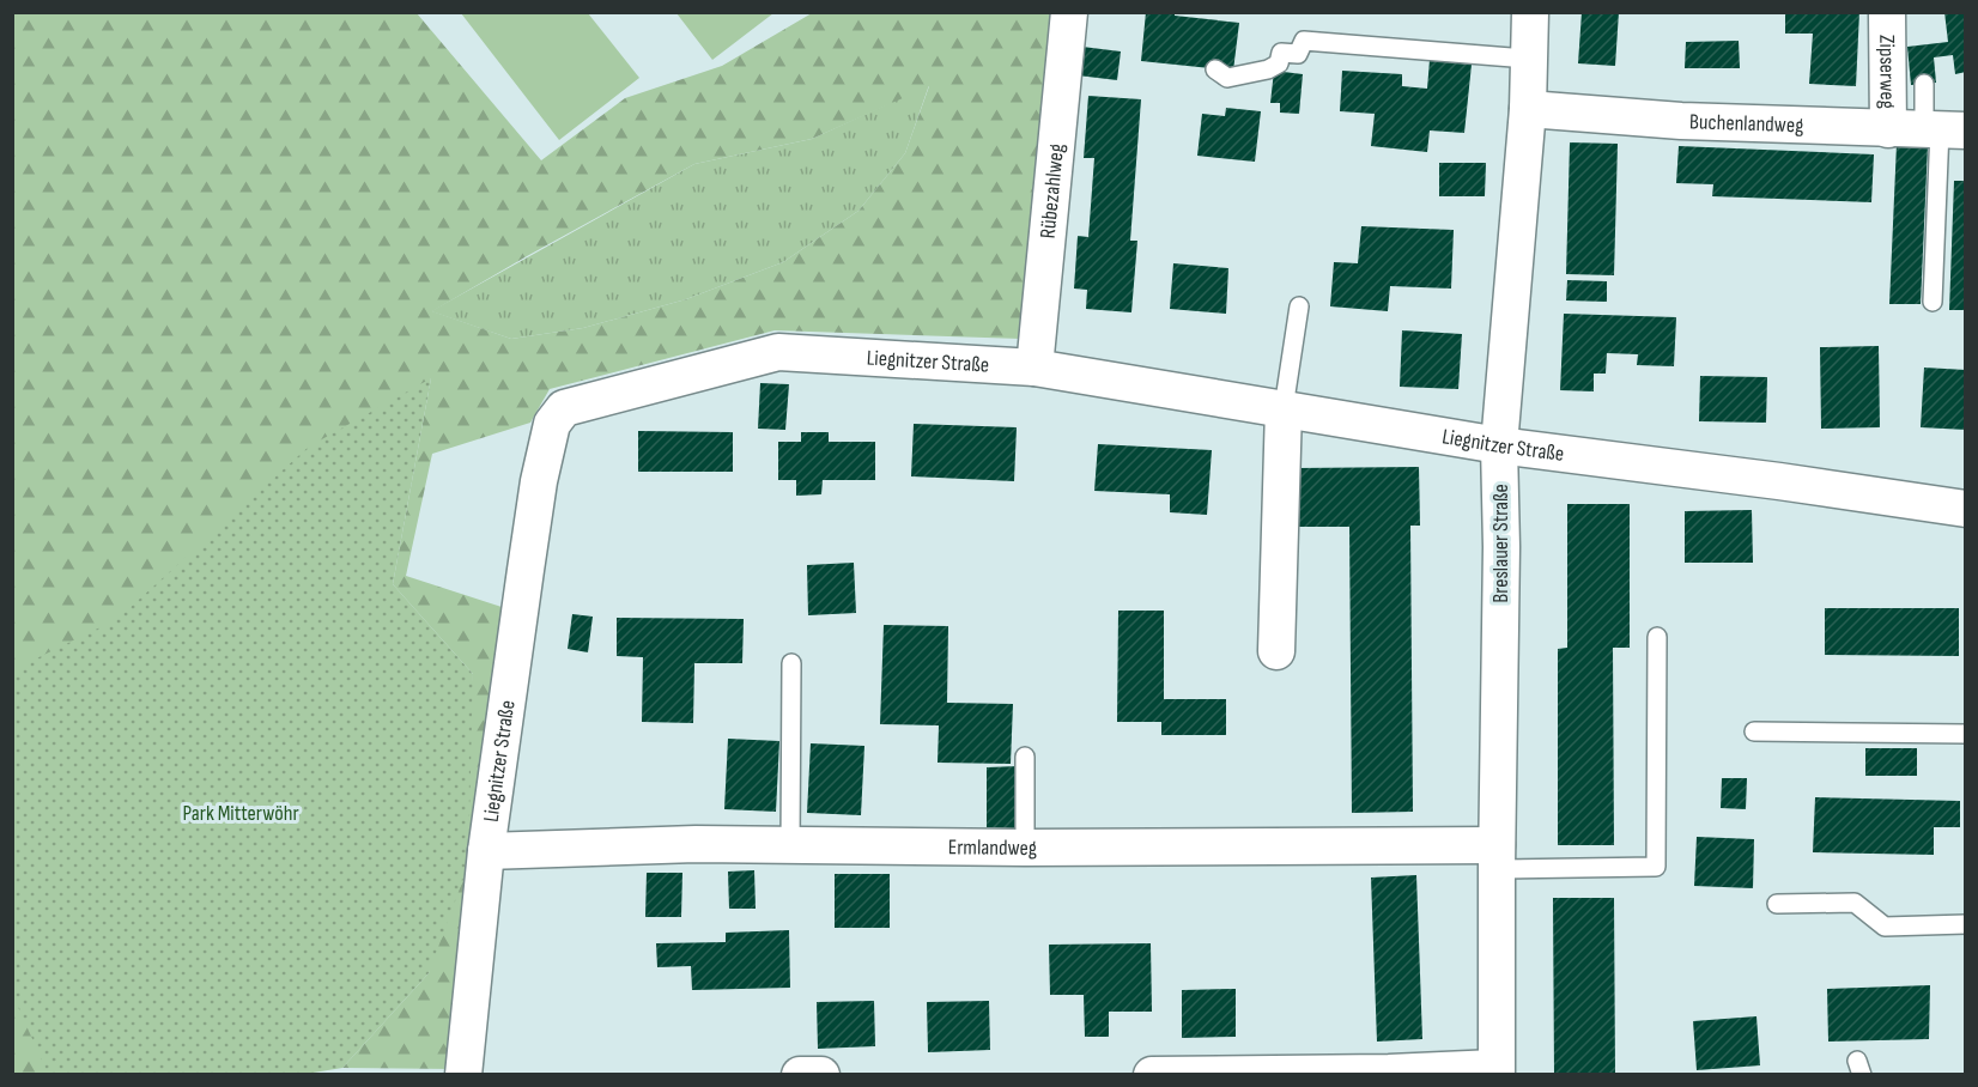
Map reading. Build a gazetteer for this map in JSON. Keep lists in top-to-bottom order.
{
  "streets": {
    "street": [
      "Zipserweg",
      "Buchenlandweg",
      "Rübezahlweg",
      "Liegnitzer Straße",
      "Breslauer Straße",
      "Ermlandweg"
    ]
  },
  "crossings": [
    ["Zipserweg", "Buchenlandweg"],
    ["Buchenlandweg", "Breslauer Straße"],
    ["Rübezahlweg", "Liegnitzer Straße"],
    ["Liegnitzer Straße", "Breslauer Straße"],
    ["Liegnitzer Straße", "Ermlandweg"],
    ["Breslauer Straße", "Ermlandweg"]
  ],
  "parks": ["Park Mitterwöhr"]
}
